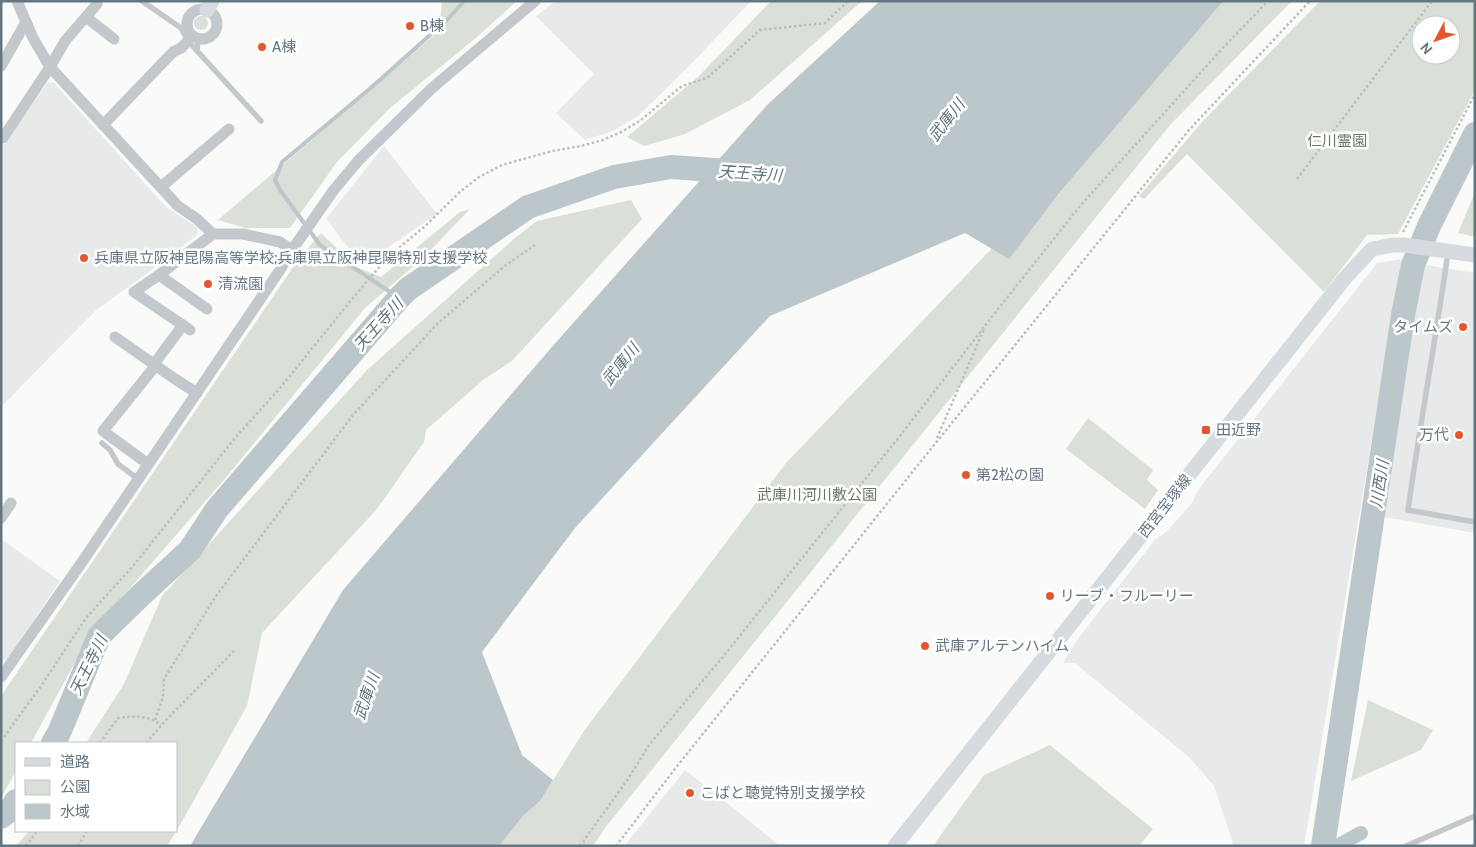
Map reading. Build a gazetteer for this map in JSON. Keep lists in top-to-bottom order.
{
  "streets": {
    "main road": ["西宮宝塚線"]
  },
  "water": ["武庫川", "天王寺川", "川西川"],
  "parks": ["仁川霊園", "武庫川河川敷公園"],
  "places": {
    "other": [
      "B棟",
      "A棟",
      "兵庫県立阪神昆陽高等学校;兵庫県立阪神昆陽特別支援学校",
      "清流園",
      "タイムズ",
      "万代",
      "第2松の園",
      "リーブ・フルーリー",
      "武庫アルテンハイム",
      "こばと聴覚特別支援学校"
    ],
    "transit": ["田近野"]
  },
  "legend": ["道路", "公園", "水域"],
  "north": "bottom left"
}
